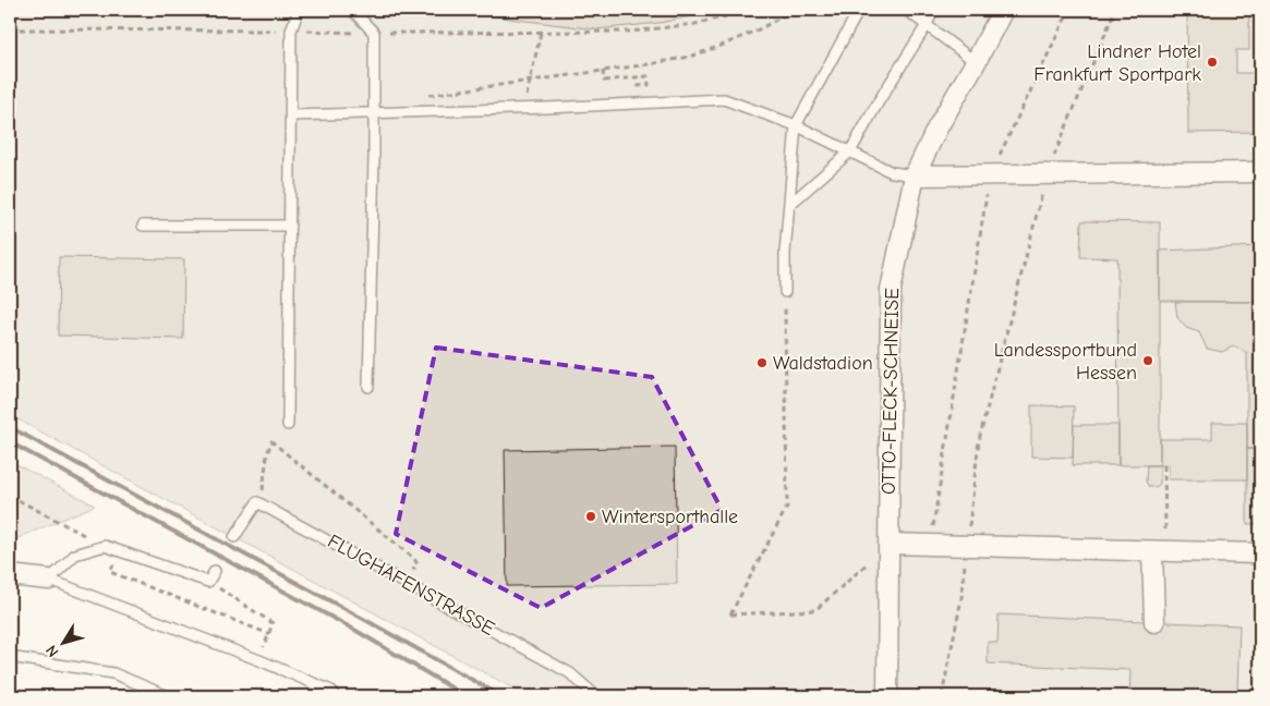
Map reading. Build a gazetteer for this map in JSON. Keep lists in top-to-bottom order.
{
  "streets": {
    "street": ["OTTO-FLECK-SCHNEISE"],
    "lane": ["FLUGHAFENSTRASSE"]
  },
  "places": [
    "Lindner Hotel Frankfurt Sportpark",
    "Landessportbund Hessen",
    "Waldstadion",
    "Wintersporthalle"
  ],
  "north": "bottom left"
}
